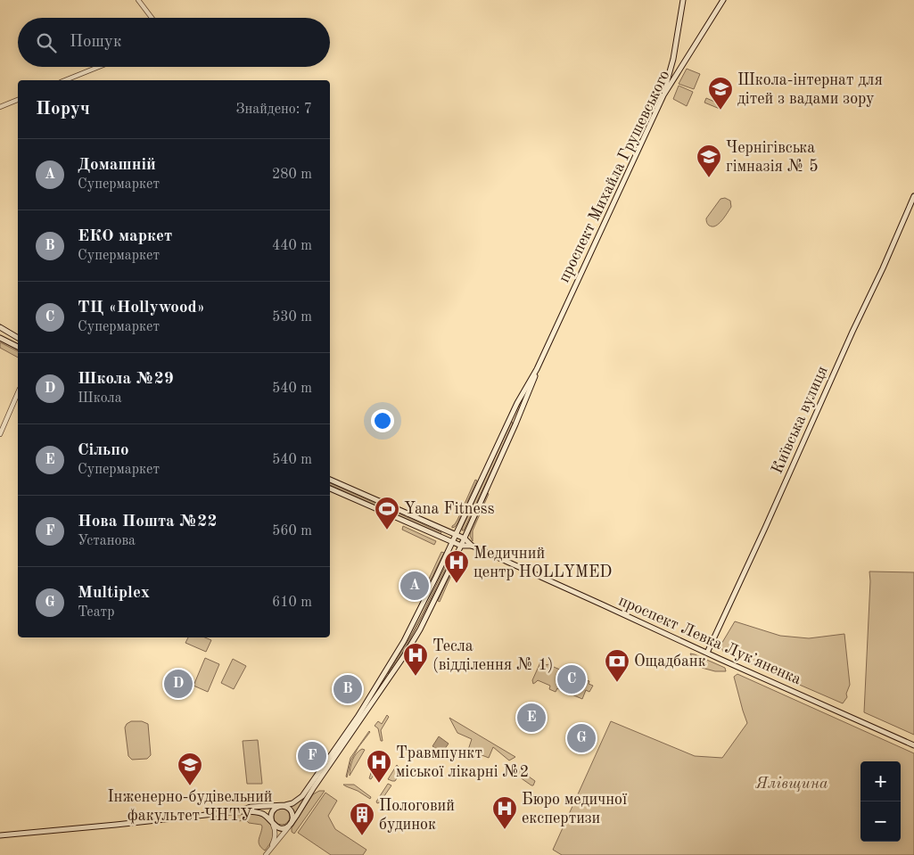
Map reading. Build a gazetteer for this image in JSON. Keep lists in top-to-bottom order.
{
  "streets": {
    "main road": ["проспект Михайла Грушевського", "Київська вулиця", "проспект Левка Лукʼяненка"]
  },
  "crossings": [
    ["проспект Михайла Грушевського", "проспект Левка Лукʼяненка"],
    ["Київська вулиця", "проспект Левка Лукʼяненка"]
  ],
  "parks": ["Ялівщина"],
  "places": {
    "school or university": ["Школа-інтернат для дітей з вадами зору", "Чернігівська гімназія № 5", "Інженерно-будівельний факультет ЧНТУ"],
    "sports": ["Yana Fitness"],
    "hospital": [
      "Медичний центр HOLLYMED",
      "Тесла (відділення № 1)",
      "Травмпункт міської лікарні №2",
      "Бюро медичної експертизи"
    ],
    "bank": ["Ощадбанк"],
    "building": ["Пологовий будинок"]
  },
  "page": {
    "search": "Пошук",
    "heading": ["Поруч", "Знайдено: 7"],
    "list": [
      {
        "mark": "A",
        "name": "Домашній",
        "note": "Супермаркет",
        "value": "280 m"
      },
      {
        "mark": "B",
        "name": "ЕКО маркет",
        "note": "Супермаркет",
        "value": "440 m"
      },
      {
        "mark": "C",
        "name": "ТЦ «Hollywood»",
        "note": "Супермаркет",
        "value": "530 m"
      },
      {
        "mark": "D",
        "name": "Школа №29",
        "note": "Школа",
        "value": "540 m"
      },
      {
        "mark": "E",
        "name": "Сільпо",
        "note": "Супермаркет",
        "value": "540 m"
      },
      {
        "mark": "F",
        "name": "Нова Пошта №22",
        "note": "Установа",
        "value": "560 m"
      },
      {
        "mark": "G",
        "name": "Multiplex",
        "note": "Театр",
        "value": "610 m"
      }
    ],
    "pins": [
      "A",
      "C",
      "D",
      "B",
      "E",
      "G",
      "F"
    ],
    "map_buttons": ["+", "−"]
  }
}
